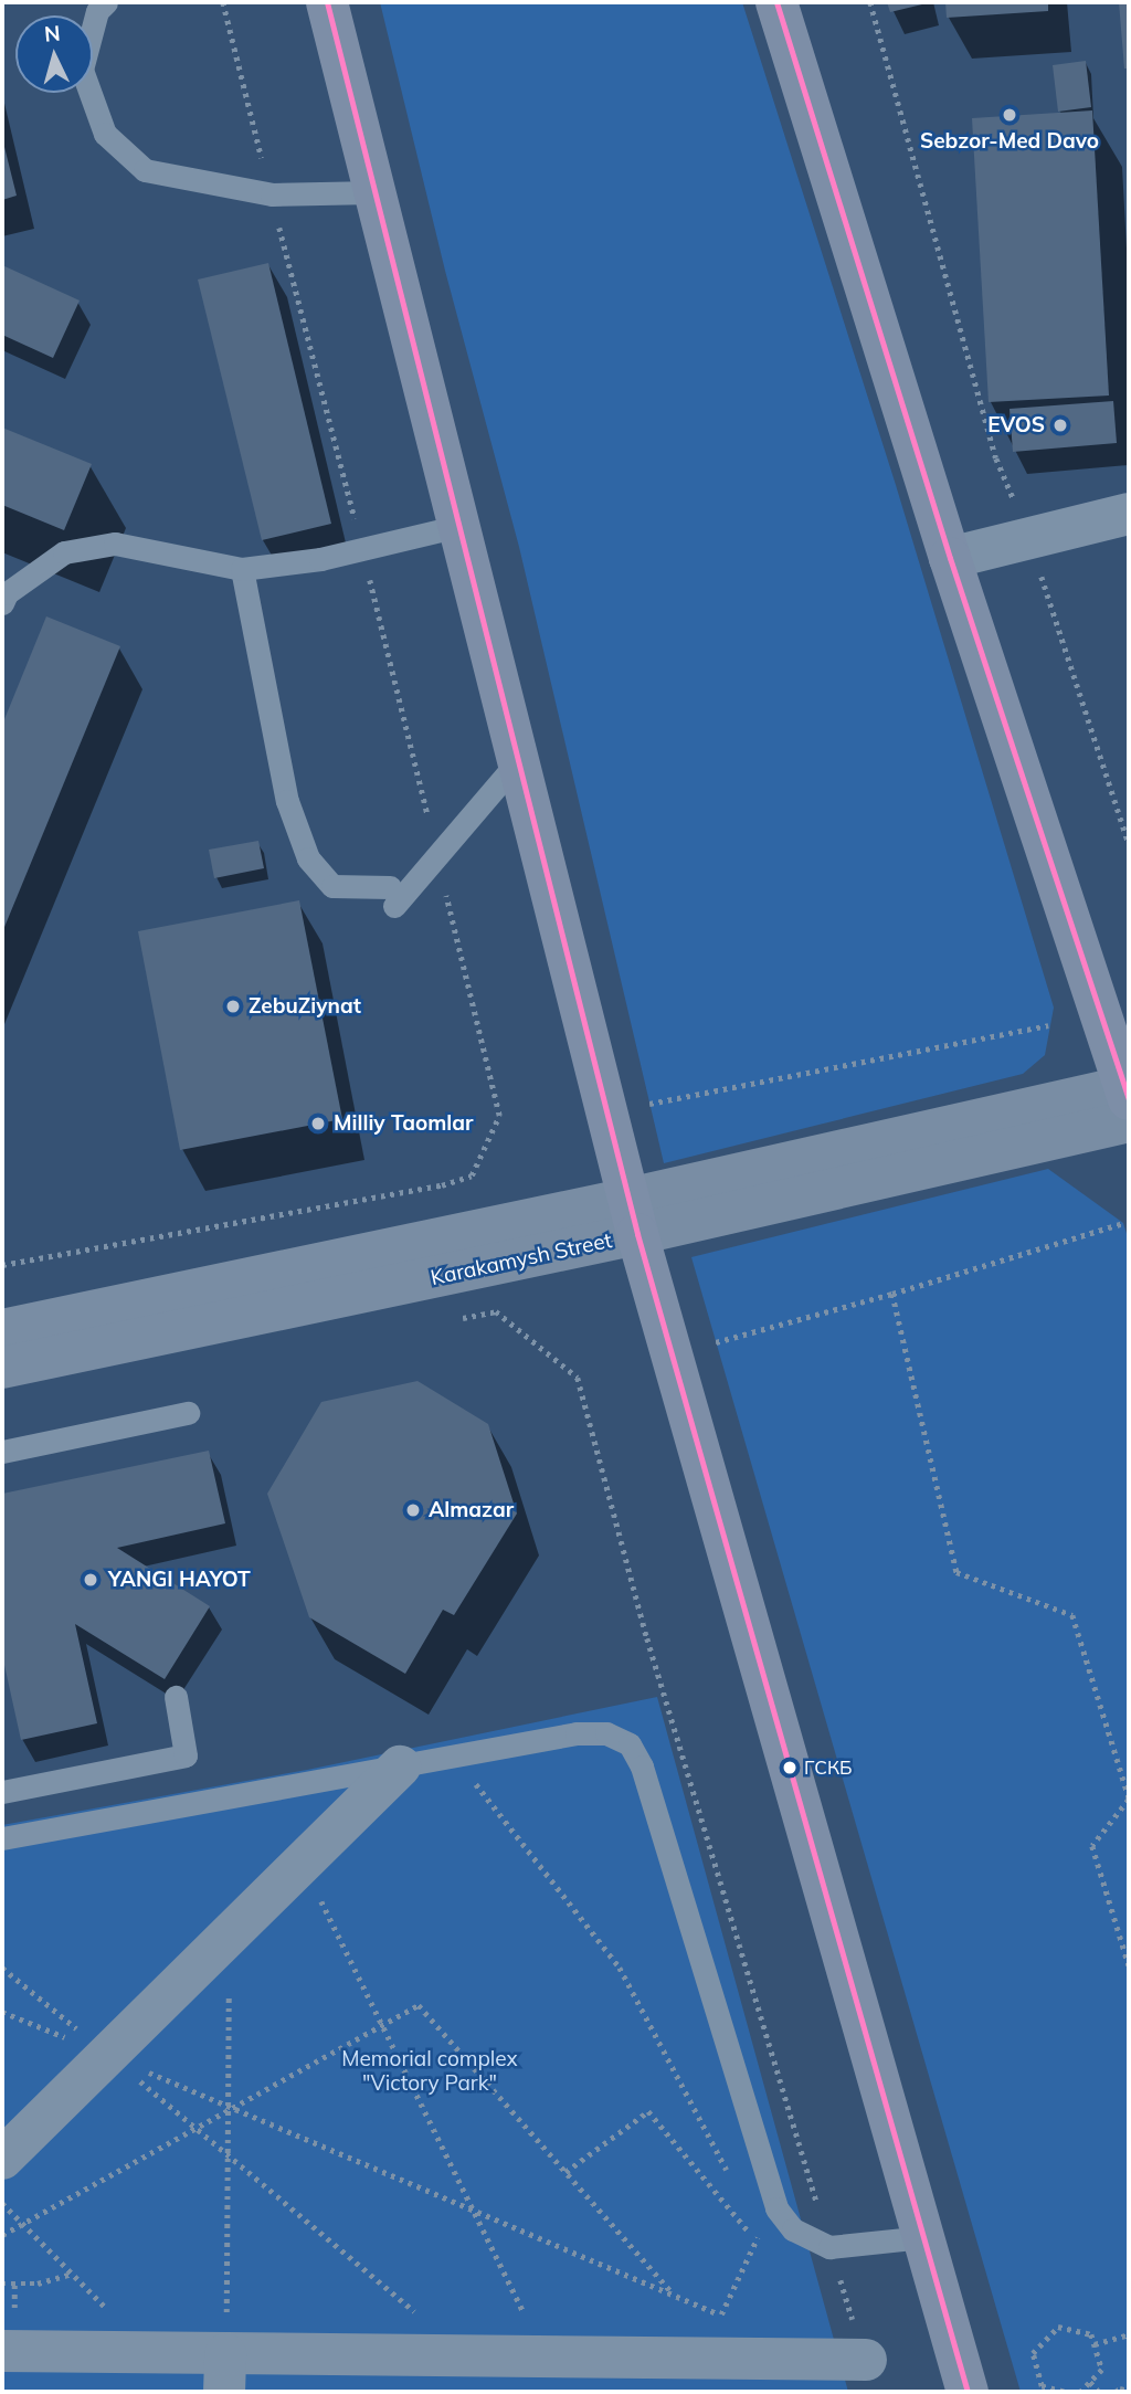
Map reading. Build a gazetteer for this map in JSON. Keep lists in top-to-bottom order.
{
  "streets": {
    "main road": ["Karakamysh Street"]
  },
  "parks": ["Memorial complex \"Victory Park\""],
  "places": [
    "Sebzor-Med Davo",
    "EVOS",
    "ZebuZiynat",
    "Milliy Taomlar",
    "Almazar",
    "YANGI HAYOT",
    "ГСКБ"
  ],
  "north": "top"
}
